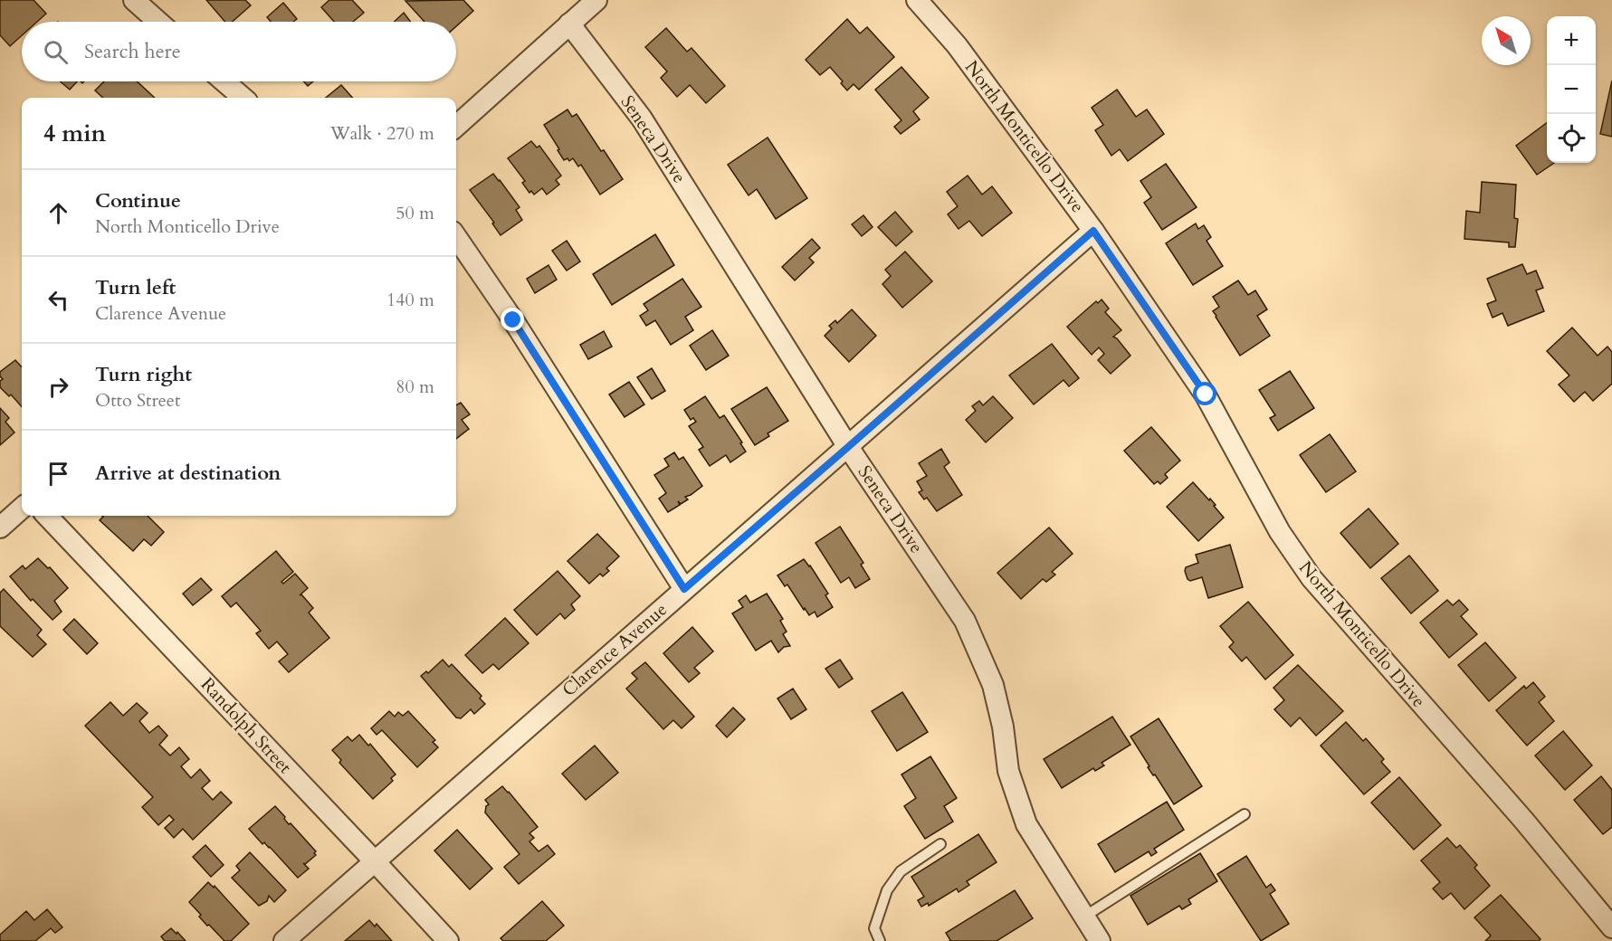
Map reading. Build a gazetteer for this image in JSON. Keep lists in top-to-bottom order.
{
  "streets": {
    "street": [
      "North Monticello Drive",
      "Seneca Drive",
      "Clarence Avenue",
      "Randolph Street"
    ]
  },
  "crossings": [
    ["North Monticello Drive", "Clarence Avenue"],
    ["Seneca Drive", "Clarence Avenue"],
    ["Clarence Avenue", "Randolph Street"]
  ],
  "north": "top left",
  "page": {
    "map_buttons": ["+", "−"],
    "search": "Search here",
    "heading": ["4 min", "Walk · 270 m"],
    "list": [
      ["Continue", "North Monticello Drive", "50 m"],
      ["Turn left", "Clarence Avenue", "140 m"],
      ["Turn right", "Otto Street", "80 m"],
      "Arrive at destination"
    ]
  }
}
